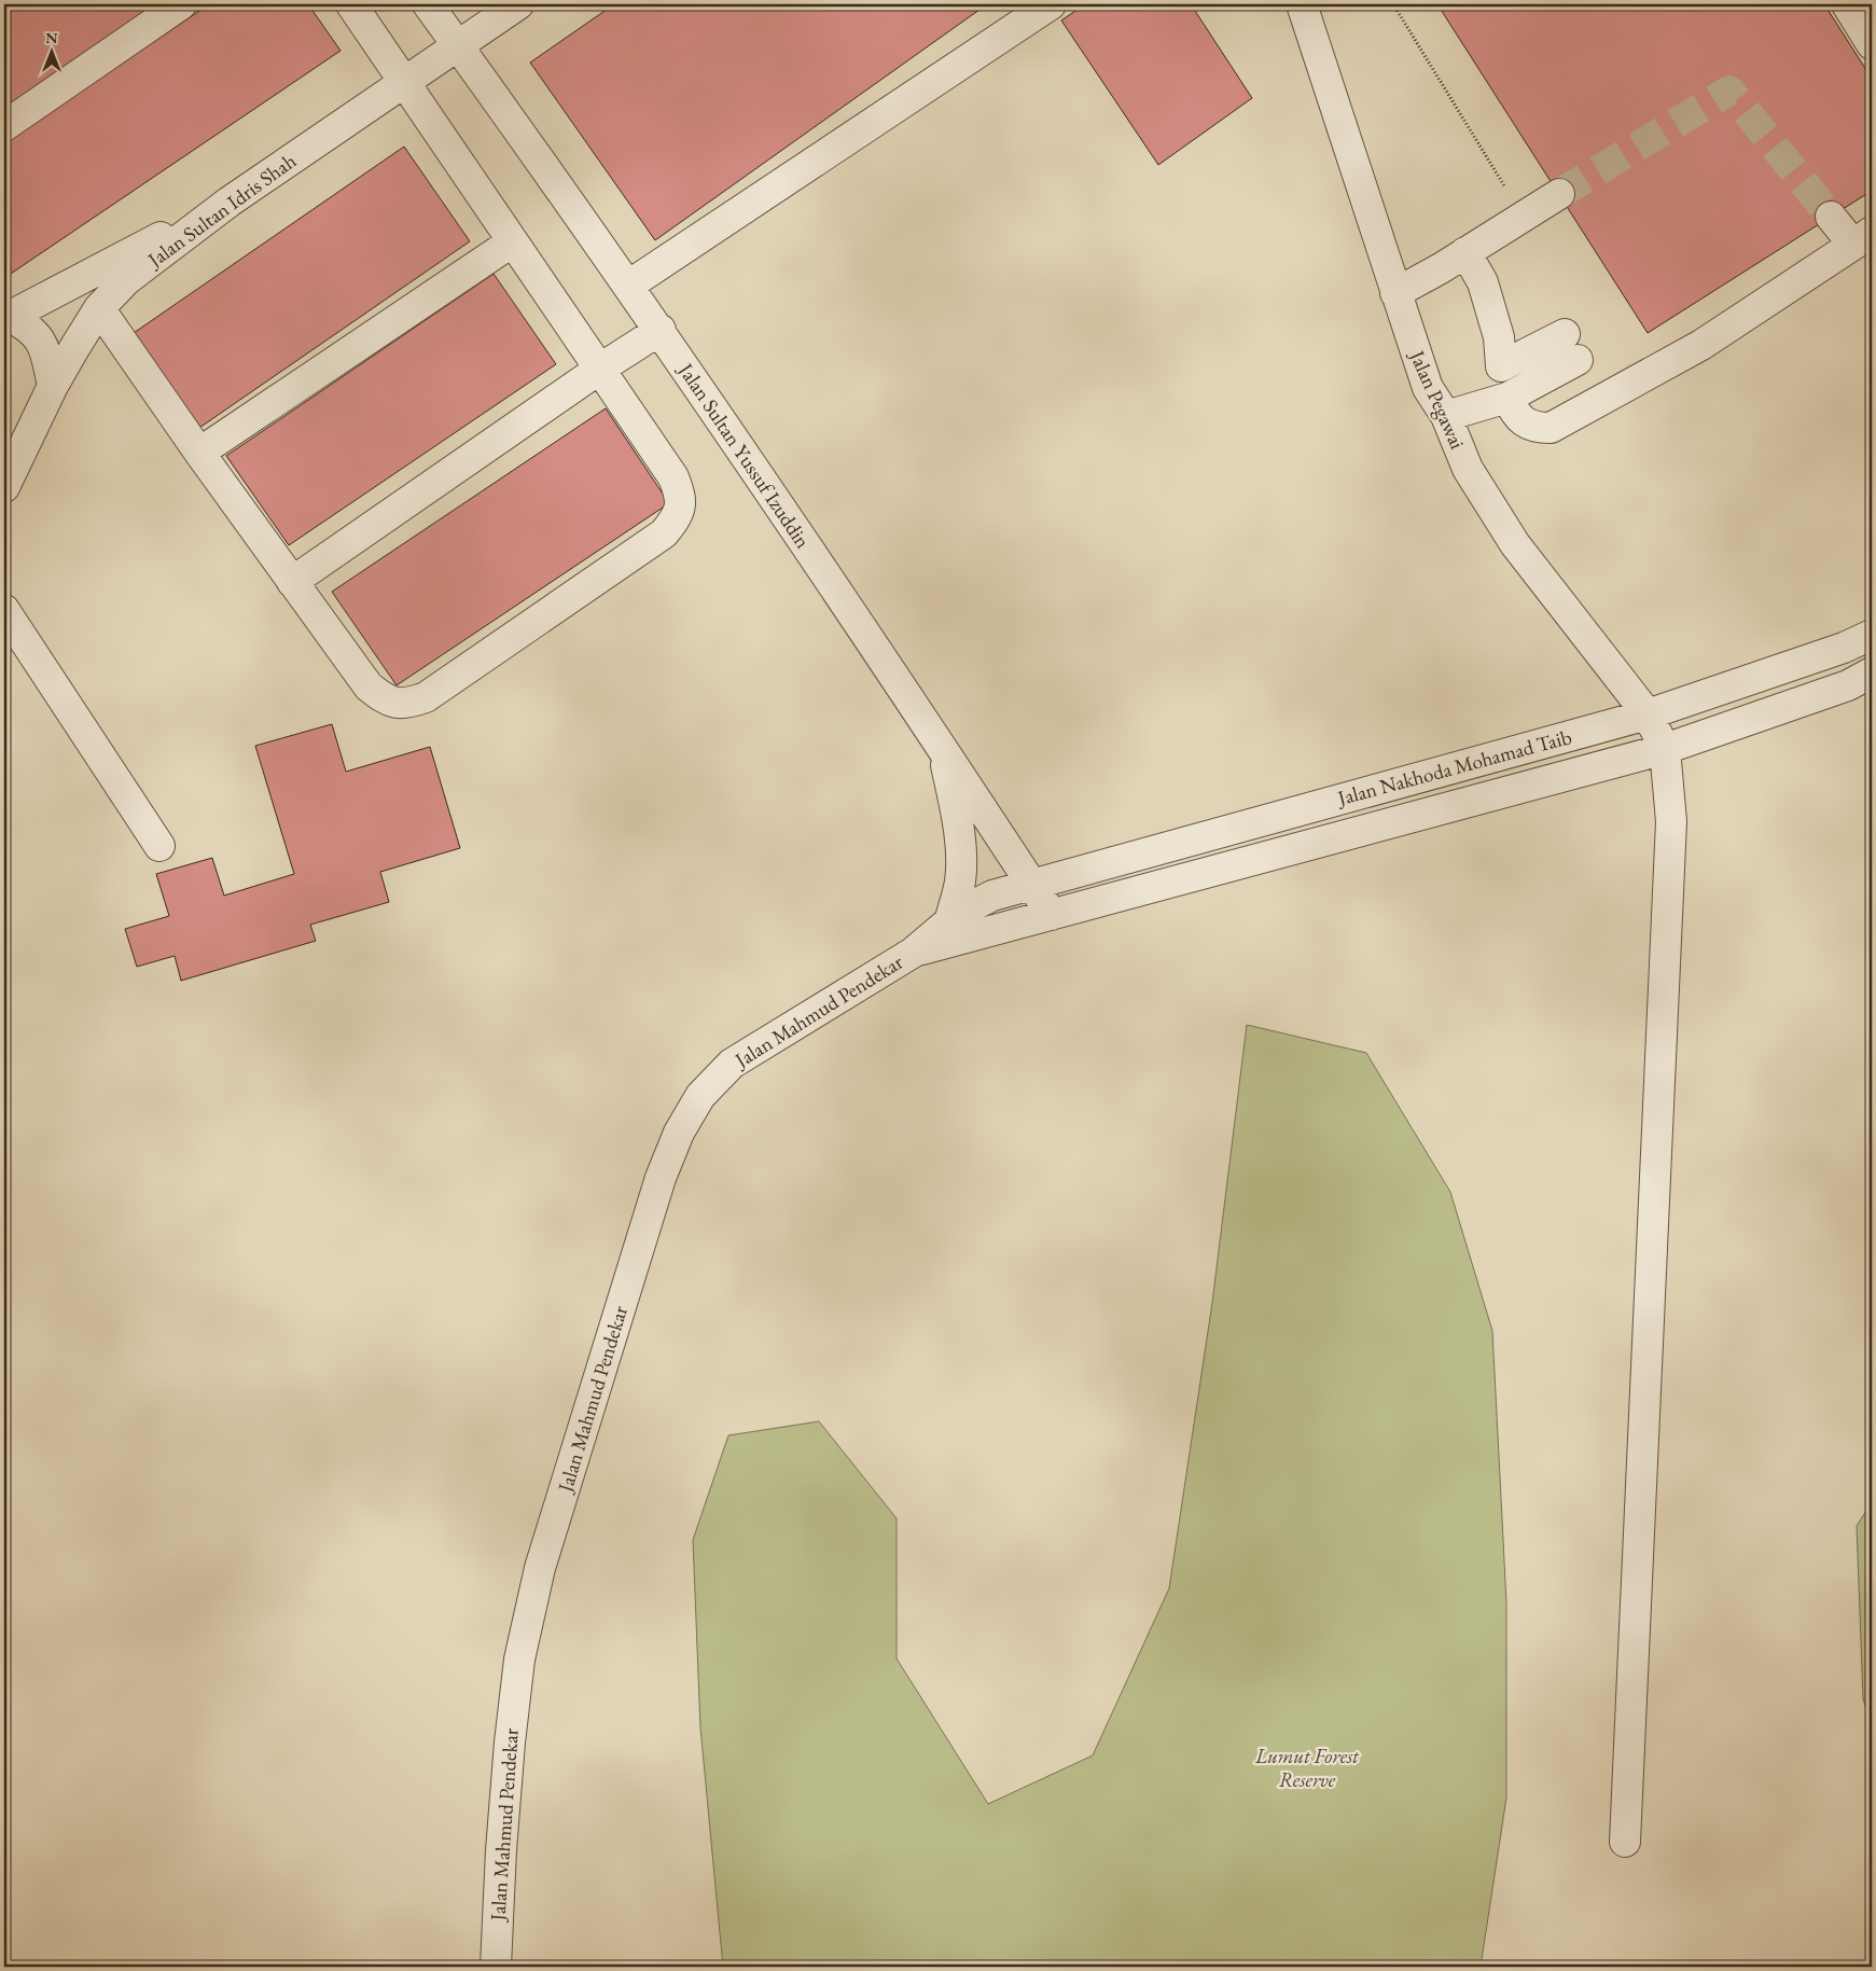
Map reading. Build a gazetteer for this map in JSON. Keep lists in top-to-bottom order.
{
  "streets": {
    "street": [
      "Jalan Sultan Idris Shah",
      "Jalan Pegawai",
      "Jalan Sultan Yussuf Izuddin",
      "Jalan Nakhoda Mohamad Taib",
      "Jalan Mahmud Pendekar"
    ]
  },
  "crossings": [
    ["Jalan Sultan Idris Shah", "Jalan Sultan Yussuf Izuddin"],
    ["Jalan Pegawai", "Jalan Nakhoda Mohamad Taib"],
    ["Jalan Sultan Yussuf Izuddin", "Jalan Nakhoda Mohamad Taib"],
    ["Jalan Sultan Yussuf Izuddin", "Jalan Mahmud Pendekar"],
    ["Jalan Nakhoda Mohamad Taib", "Jalan Mahmud Pendekar"]
  ],
  "parks": ["Lumut Forest Reserve"],
  "north": "top"
}
